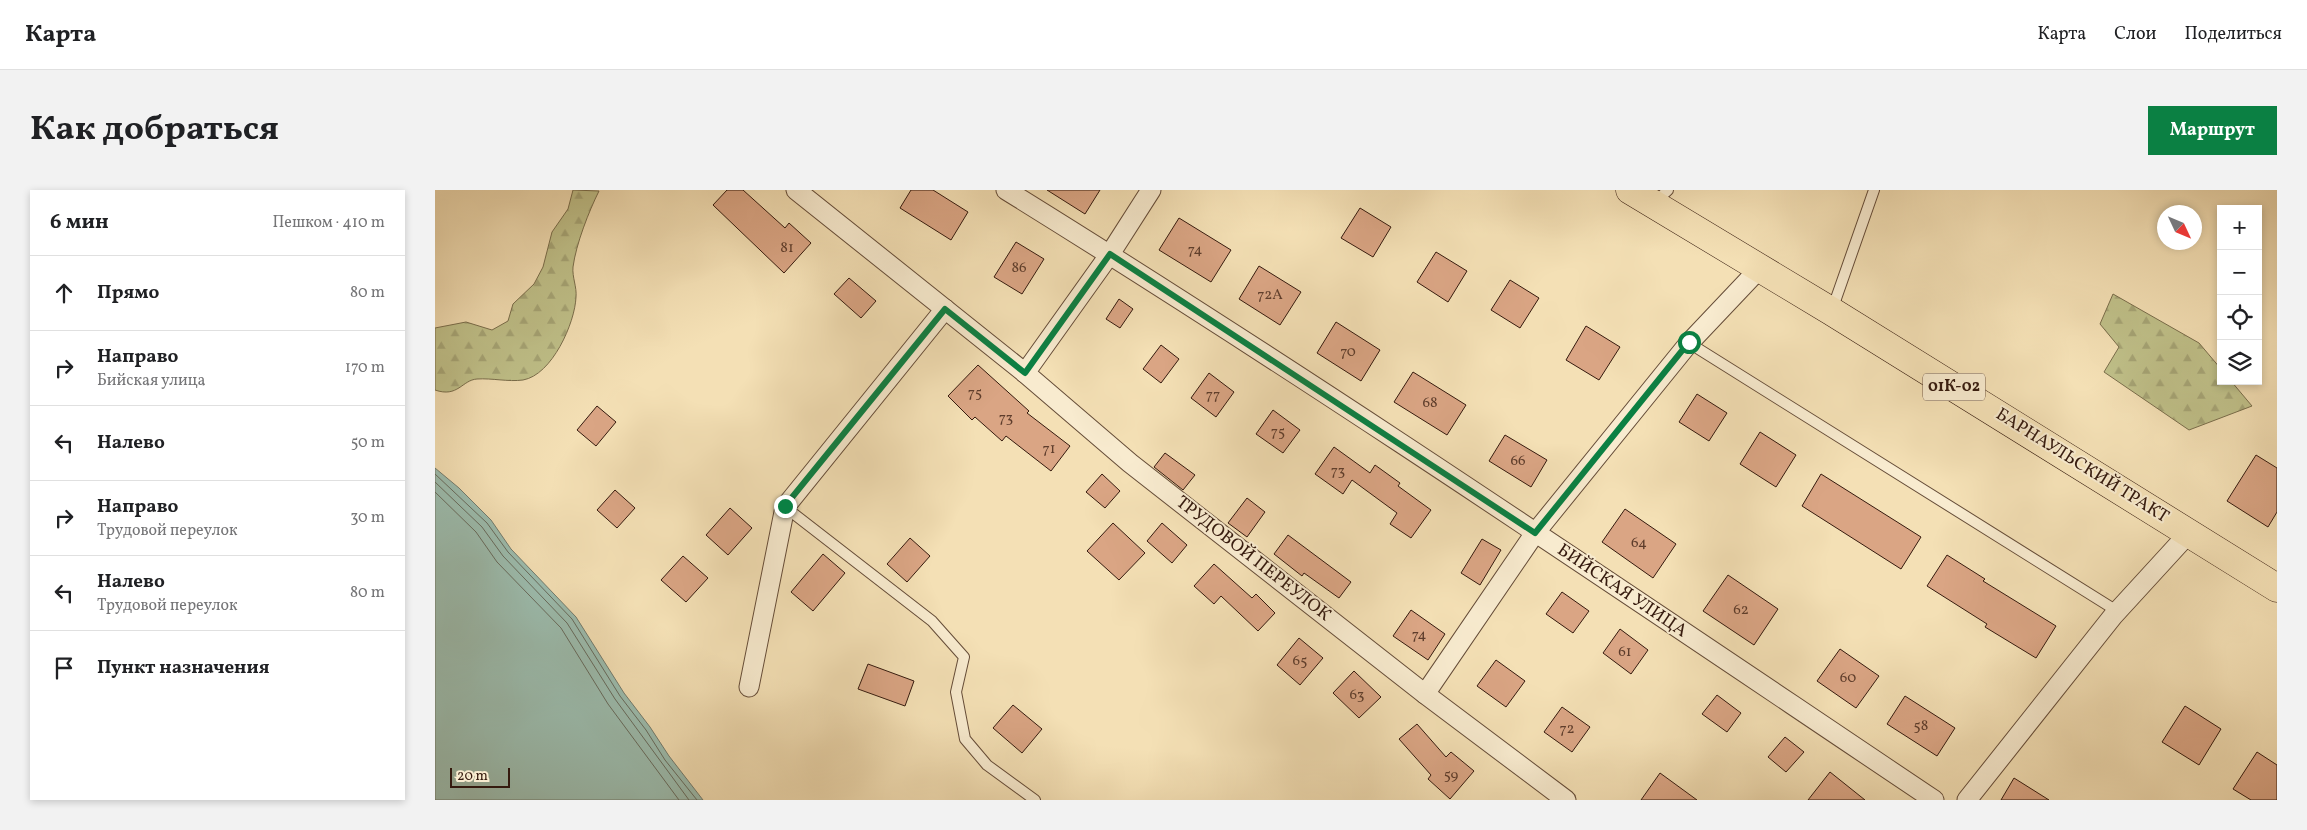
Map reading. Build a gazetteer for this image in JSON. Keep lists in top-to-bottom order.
{
  "streets": {
    "main road": ["01К-02", "БАРНАУЛЬСКИЙ ТРАКТ"],
    "street": ["ТРУДОВОЙ ПЕРЕУЛОК", "БИЙСКАЯ УЛИЦА"]
  },
  "house_numbers": [
    "81",
    "74",
    "86",
    "72А",
    "70",
    "75",
    "77",
    "68",
    "73",
    "75",
    "71",
    "66",
    "73",
    "64",
    "62",
    "74",
    "61",
    "65",
    "60",
    "63",
    "58",
    "72",
    "59"
  ],
  "scale_bar": "20 m",
  "north": "bottom right",
  "page": {
    "header": "Карта",
    "nav": ["Карта", "Слои", "Поделиться"],
    "title": "Как добраться",
    "buttons": "Маршрут",
    "heading": ["6 мин", "Пешком · 410 m"],
    "map_buttons": ["+", "−"],
    "list": [
      ["Прямо", "80 m"],
      ["Направо", "Бийская улица", "170 m"],
      ["Налево", "50 m"],
      ["Направо", "Трудовой переулок", "30 m"],
      ["Налево", "Трудовой переулок", "80 m"],
      "Пункт назначения"
    ],
    "scale": "20 m"
  }
}
